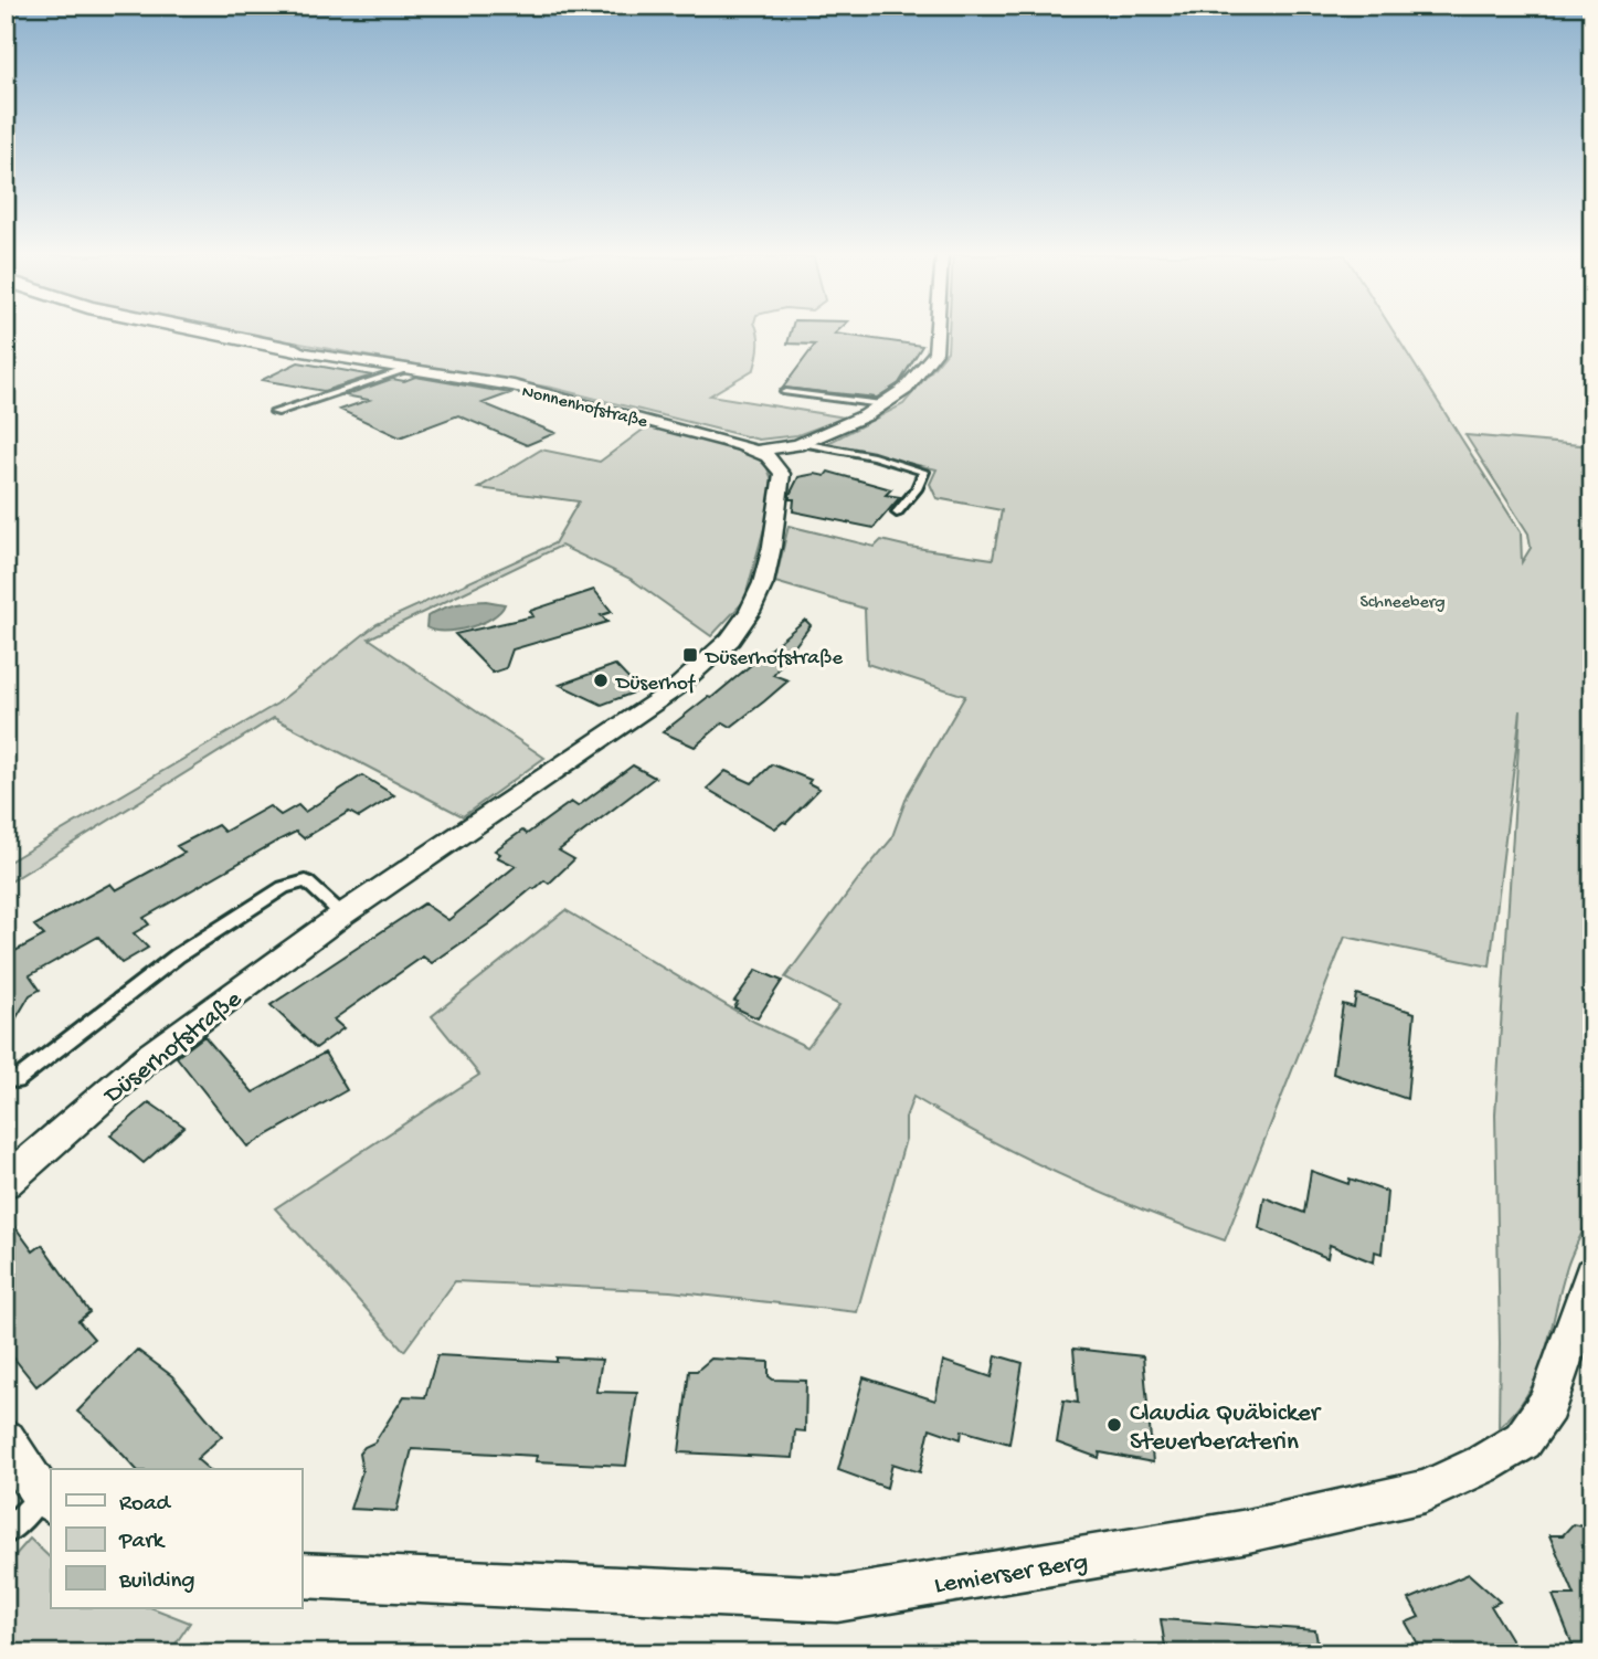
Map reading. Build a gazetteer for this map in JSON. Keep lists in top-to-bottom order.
{
  "streets": {
    "street": ["Nonnenhofstraße", "Düserhofstraße", "Lemierser Berg"]
  },
  "crossings": [
    ["Nonnenhofstraße", "Düserhofstraße"]
  ],
  "parks": ["Schneeberg"],
  "places": {
    "transit": ["Düserhofstraße"],
    "other": ["Düserhof", "Claudia Quäbicker Steuerberaterin"]
  },
  "legend": ["Road", "Park", "Building"]
}
